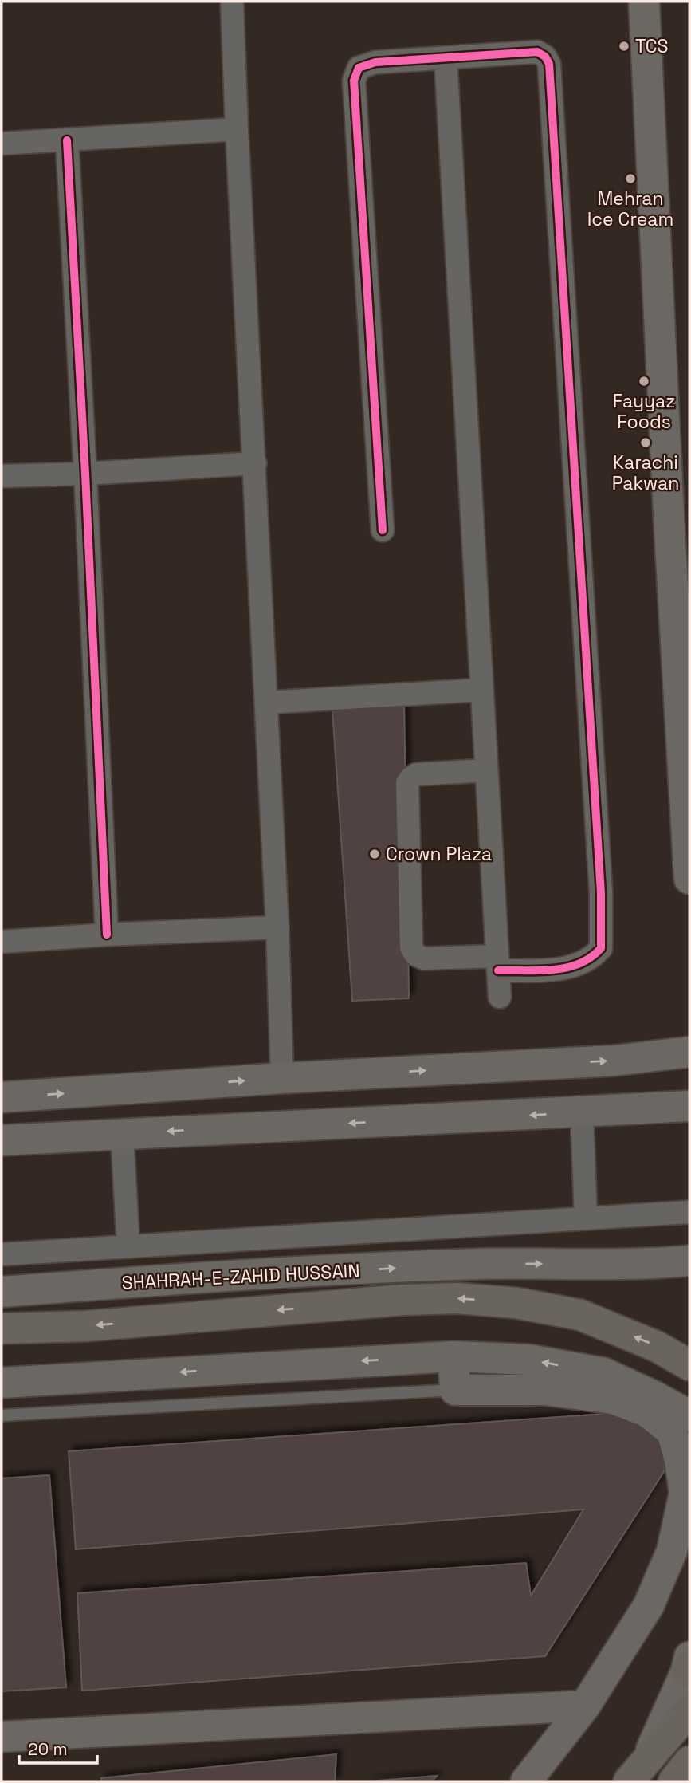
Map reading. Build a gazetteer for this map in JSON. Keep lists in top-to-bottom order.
{
  "streets": {
    "street": ["SHAHRAH-E-ZAHID HUSSAIN"]
  },
  "places": [
    "TCS",
    "Mehran Ice Cream",
    "Fayyaz Foods",
    "Karachi Pakwan",
    "Crown Plaza"
  ],
  "scale_bar": "20 m"
}
